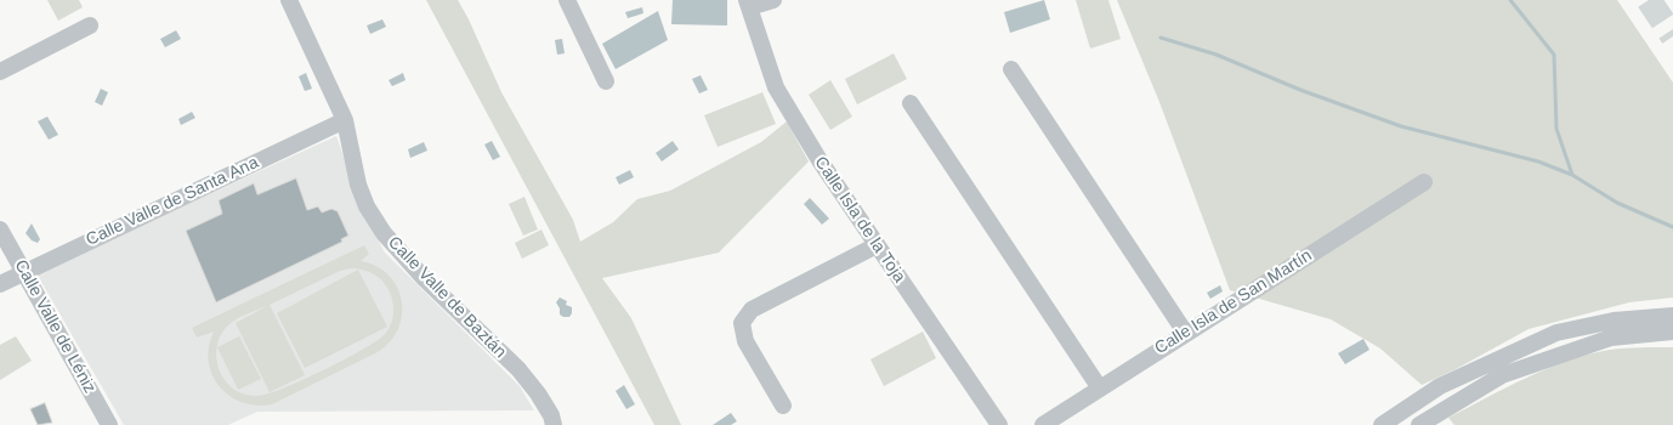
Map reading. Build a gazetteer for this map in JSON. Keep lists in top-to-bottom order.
{
  "streets": {
    "street": [
      "Calle Valle de Santa Ana",
      "Calle Isla de la Toja",
      "Calle Valle de Baztán",
      "Calle Isla de San Martín",
      "Calle Valle de Léniz"
    ]
  },
  "crossings": [
    ["Calle Valle de Santa Ana", "Calle Valle de Baztán"],
    ["Calle Valle de Santa Ana", "Calle Valle de Léniz"]
  ]
}
